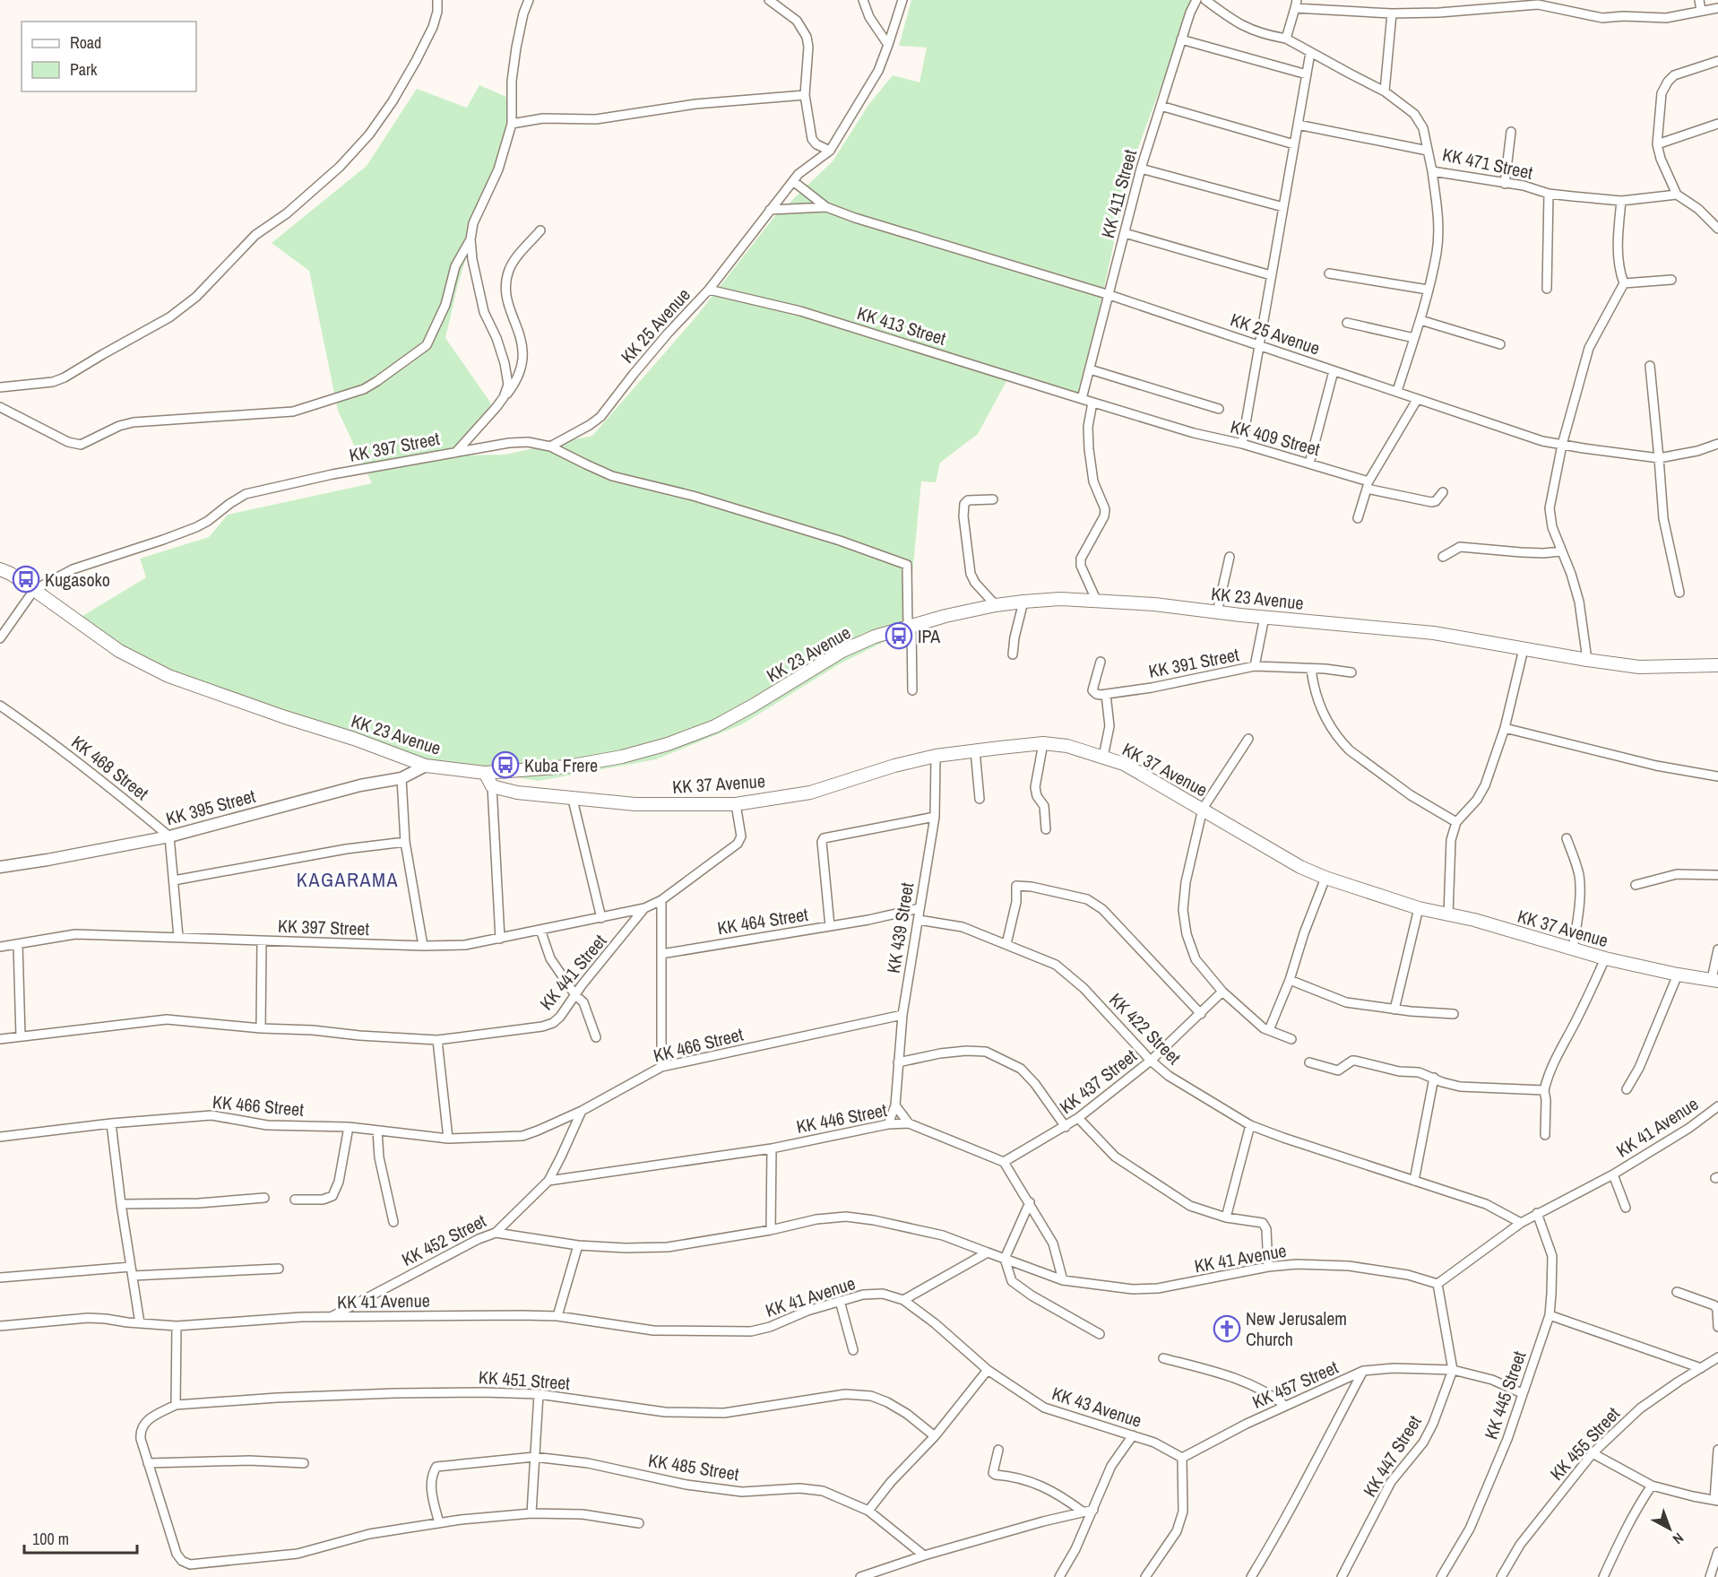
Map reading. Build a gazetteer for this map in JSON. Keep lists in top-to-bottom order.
{
  "streets": {
    "main road": ["KK 23 Avenue", "KK 37 Avenue"],
    "street": [
      "KK 471 Street",
      "KK 411 Street",
      "KK 25 Avenue",
      "KK 413 Street",
      "KK 409 Street",
      "KK 397 Street",
      "KK 391 Street",
      "KK 468 Street",
      "KK 395 Street",
      "KK 464 Street",
      "KK 439 Street",
      "KK 441 Street",
      "KK 422 Street",
      "KK 466 Street",
      "KK 437 Street",
      "KK 446 Street",
      "KK 41 Avenue",
      "KK 452 Street",
      "KK 451 Street",
      "KK 457 Street",
      "KK 445 Street",
      "KK 43 Avenue",
      "KK 455 Street",
      "KK 447 Street",
      "KK 485 Street"
    ]
  },
  "crossings": [
    ["KK 411 Street", "KK 25 Avenue"],
    ["KK 411 Street", "KK 413 Street"],
    ["KK 411 Street", "KK 409 Street"],
    ["KK 25 Avenue", "KK 413 Street"],
    ["KK 413 Street", "KK 409 Street"],
    ["KK 397 Street", "KK 23 Avenue"],
    ["KK 397 Street", "KK 441 Street"],
    ["KK 23 Avenue", "KK 395 Street"],
    ["KK 468 Street", "KK 395 Street"],
    ["KK 37 Avenue", "KK 439 Street"],
    ["KK 37 Avenue", "KK 441 Street"],
    ["KK 464 Street", "KK 439 Street"],
    ["KK 439 Street", "KK 422 Street"],
    ["KK 439 Street", "KK 466 Street"],
    ["KK 439 Street", "KK 446 Street"],
    ["KK 422 Street", "KK 437 Street"],
    ["KK 422 Street", "KK 41 Avenue"],
    ["KK 466 Street", "KK 452 Street"],
    ["KK 437 Street", "KK 446 Street"],
    ["KK 446 Street", "KK 452 Street"],
    ["KK 41 Avenue", "KK 452 Street"],
    ["KK 41 Avenue", "KK 445 Street"],
    ["KK 41 Avenue", "KK 43 Avenue"],
    ["KK 457 Street", "KK 445 Street"],
    ["KK 457 Street", "KK 43 Avenue"],
    ["KK 457 Street", "KK 447 Street"]
  ],
  "districts": ["KAGARAMA"],
  "places": {
    "bus stop": ["Kugasoko", "IPA", "Kuba Frere"],
    "church": ["New Jerusalem Church"]
  },
  "legend": ["Road", "Park"],
  "scale_bar": "100 m",
  "north": "bottom right"
}
